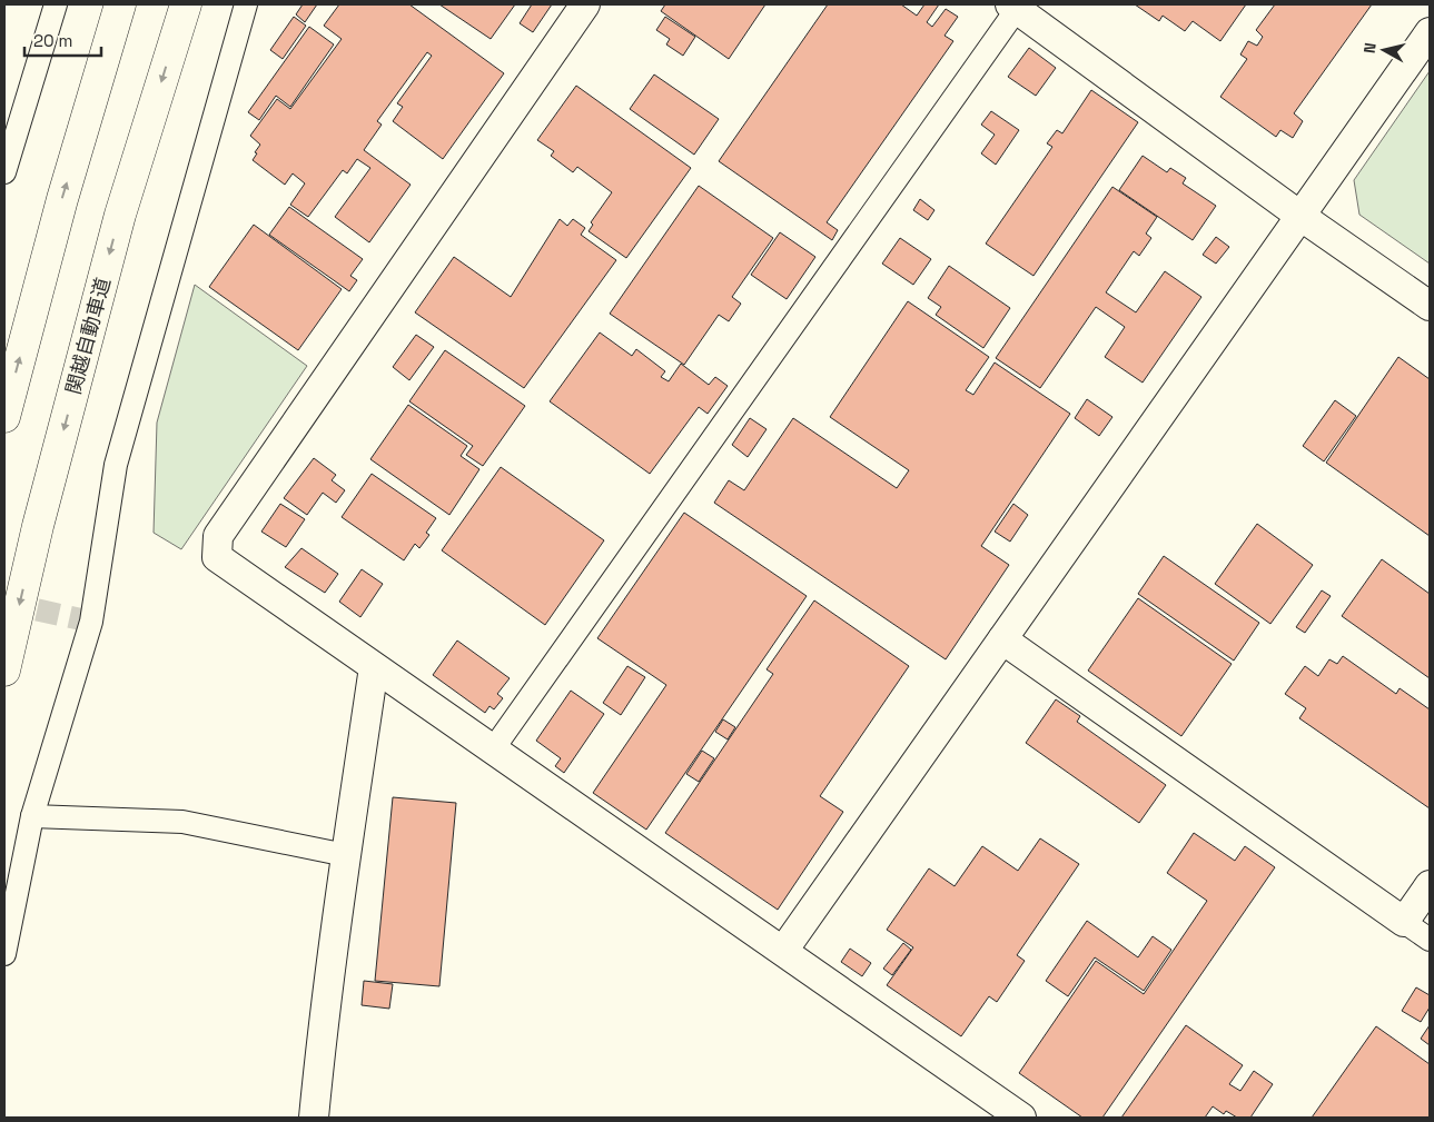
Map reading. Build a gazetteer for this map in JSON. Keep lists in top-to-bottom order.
{
  "streets": {
    "highway": ["関越自動車道"]
  },
  "scale_bar": "20 m",
  "north": "left"
}
